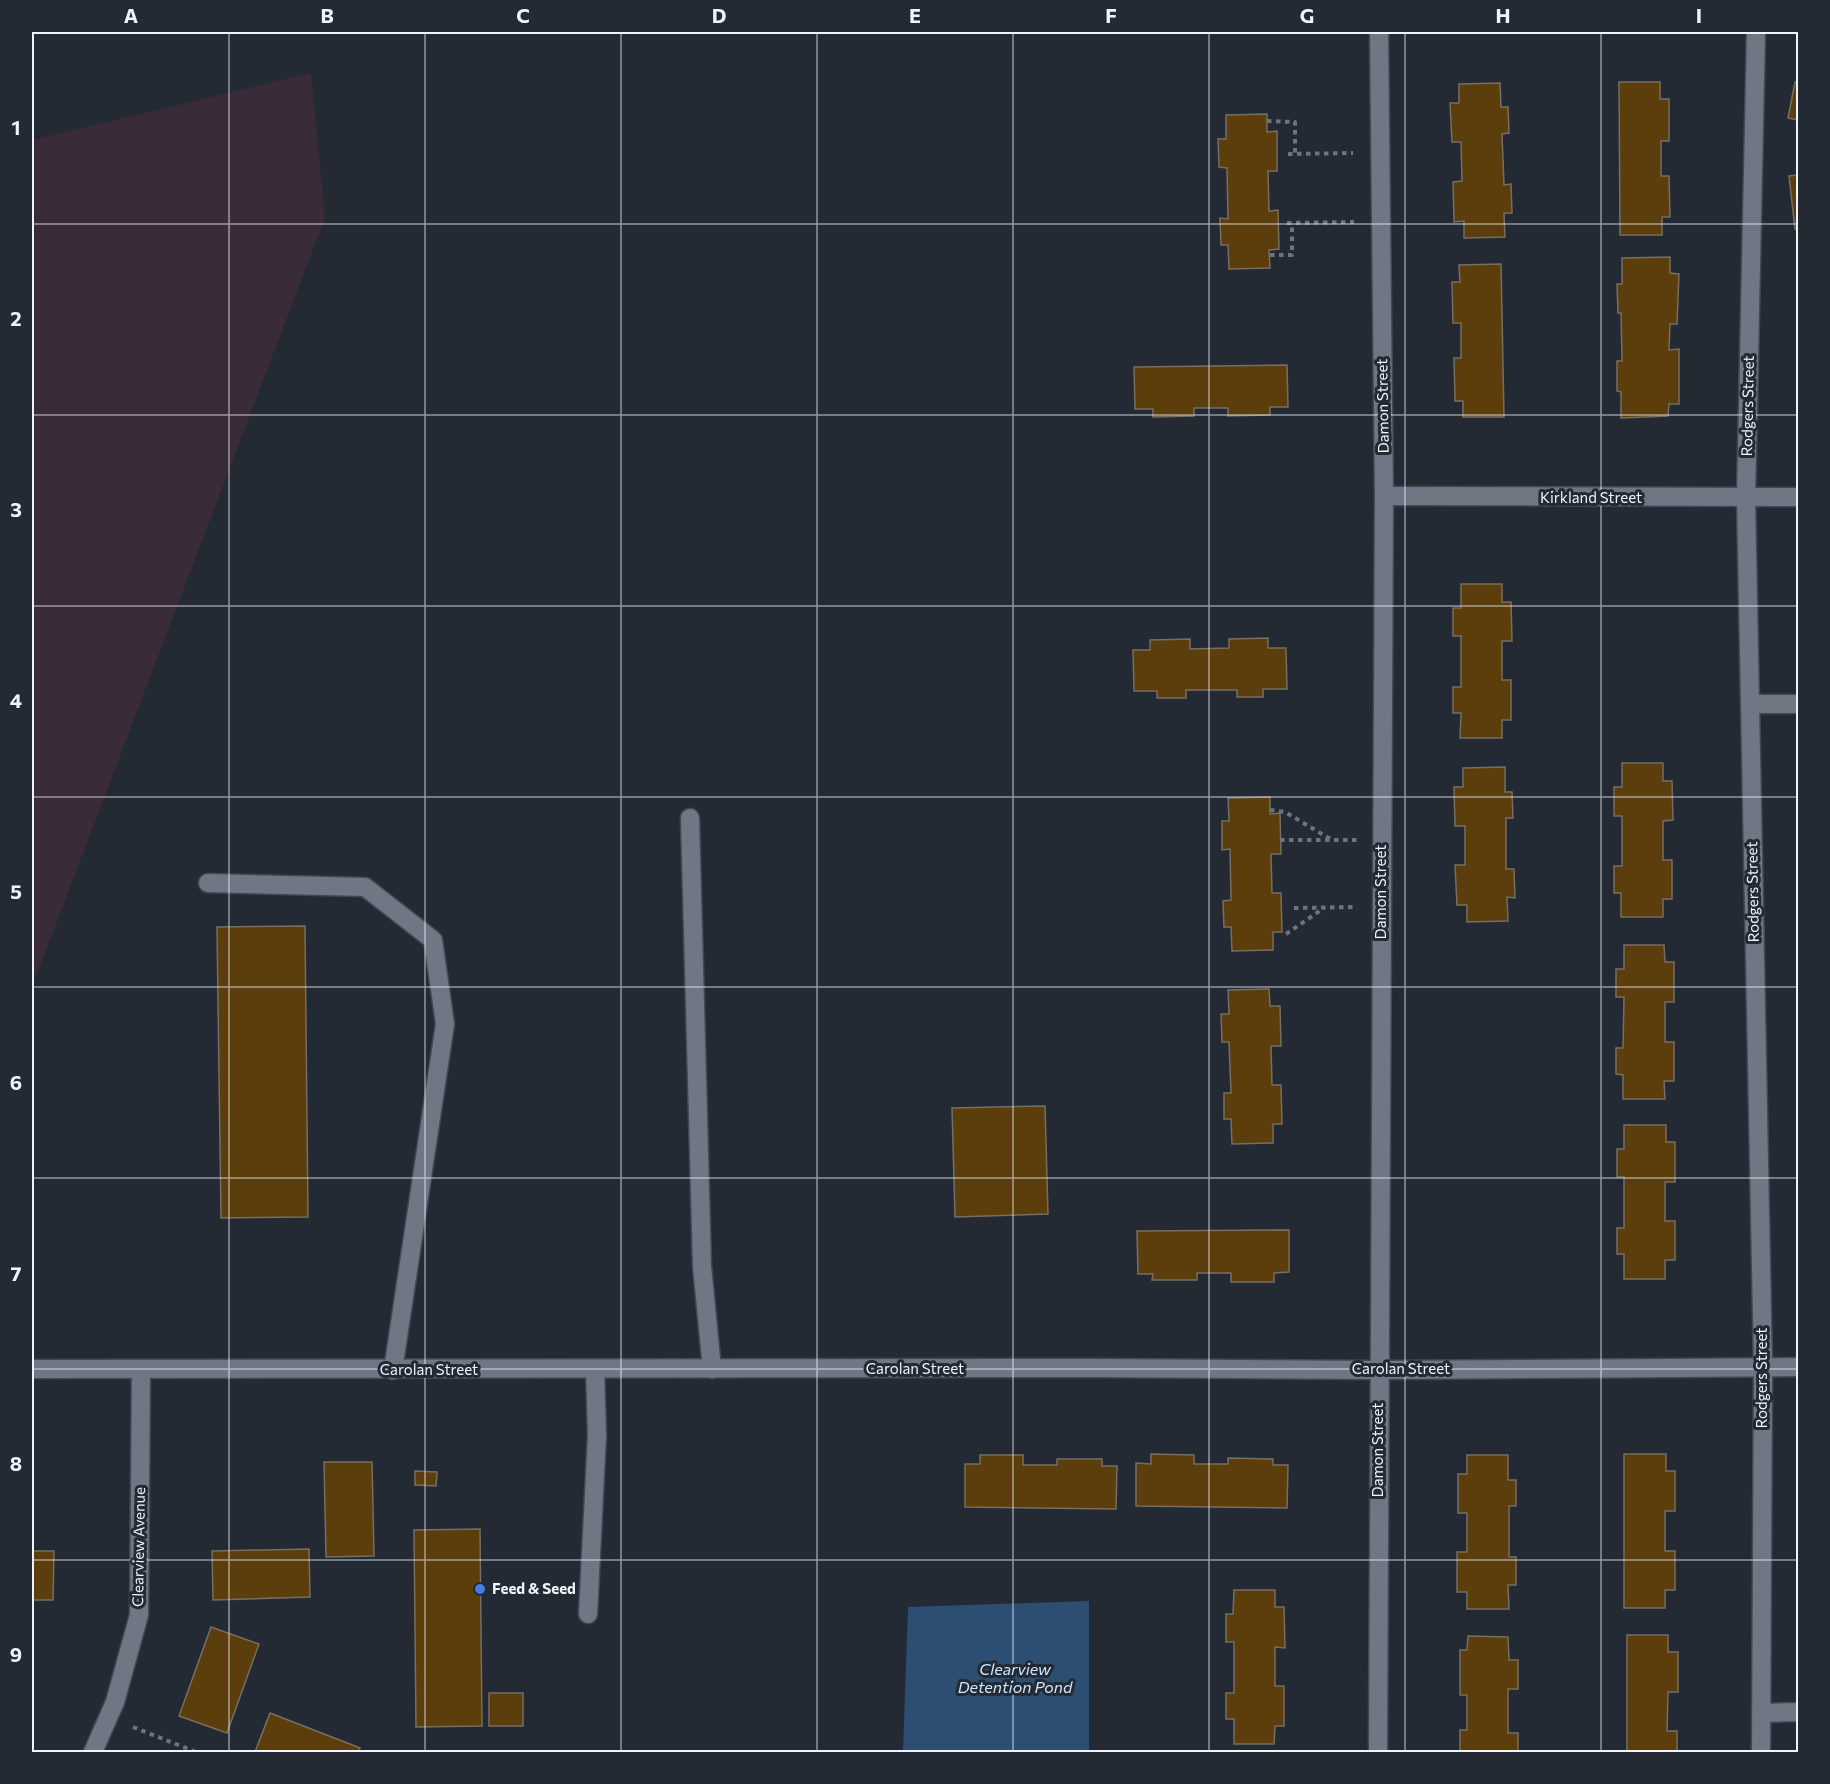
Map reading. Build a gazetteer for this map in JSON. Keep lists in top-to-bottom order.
{
  "streets": {
    "street": [
      "Damon Street",
      "Rodgers Street",
      "Kirkland Street",
      "Carolan Street",
      "Clearview Avenue"
    ]
  },
  "crossings": [
    ["Damon Street", "Kirkland Street"],
    ["Damon Street", "Carolan Street"],
    ["Rodgers Street", "Kirkland Street"],
    ["Rodgers Street", "Carolan Street"],
    ["Carolan Street", "Clearview Avenue"]
  ],
  "water": ["Clearview Detention Pond"],
  "places": ["Feed & Seed"],
  "grid": {
    "columns": [
      "A",
      "B",
      "C",
      "D",
      "E",
      "F",
      "G",
      "H",
      "I"
    ],
    "rows": [
      "1",
      "2",
      "3",
      "4",
      "5",
      "6",
      "7",
      "8",
      "9"
    ]
  }
}
